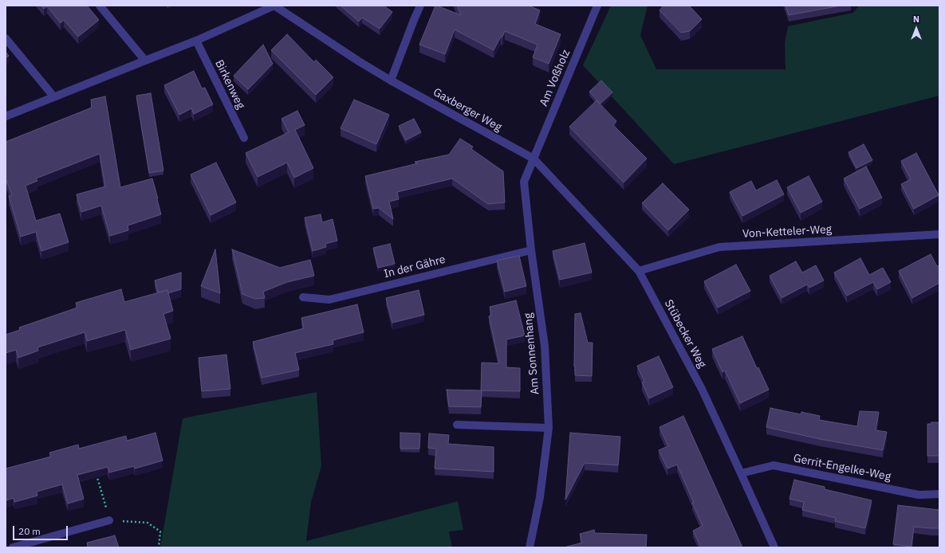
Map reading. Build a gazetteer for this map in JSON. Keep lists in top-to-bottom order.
{
  "streets": {
    "street": [
      "Am Voßholz",
      "Birkenweg",
      "Gaxberger Weg",
      "Von-Ketteler-Weg",
      "In der Gähre",
      "Stübecker Weg",
      "Am Sonnenhang",
      "Gerrit-Engelke-Weg"
    ]
  },
  "crossings": [
    ["Am Voßholz", "Gaxberger Weg"],
    ["Am Voßholz", "Stübecker Weg"],
    ["Am Voßholz", "Am Sonnenhang"],
    ["Gaxberger Weg", "Stübecker Weg"],
    ["Gaxberger Weg", "Am Sonnenhang"],
    ["Von-Ketteler-Weg", "Stübecker Weg"],
    ["In der Gähre", "Am Sonnenhang"],
    ["Stübecker Weg", "Am Sonnenhang"],
    ["Stübecker Weg", "Gerrit-Engelke-Weg"]
  ],
  "scale_bar": "20 m",
  "north": "top"
}
